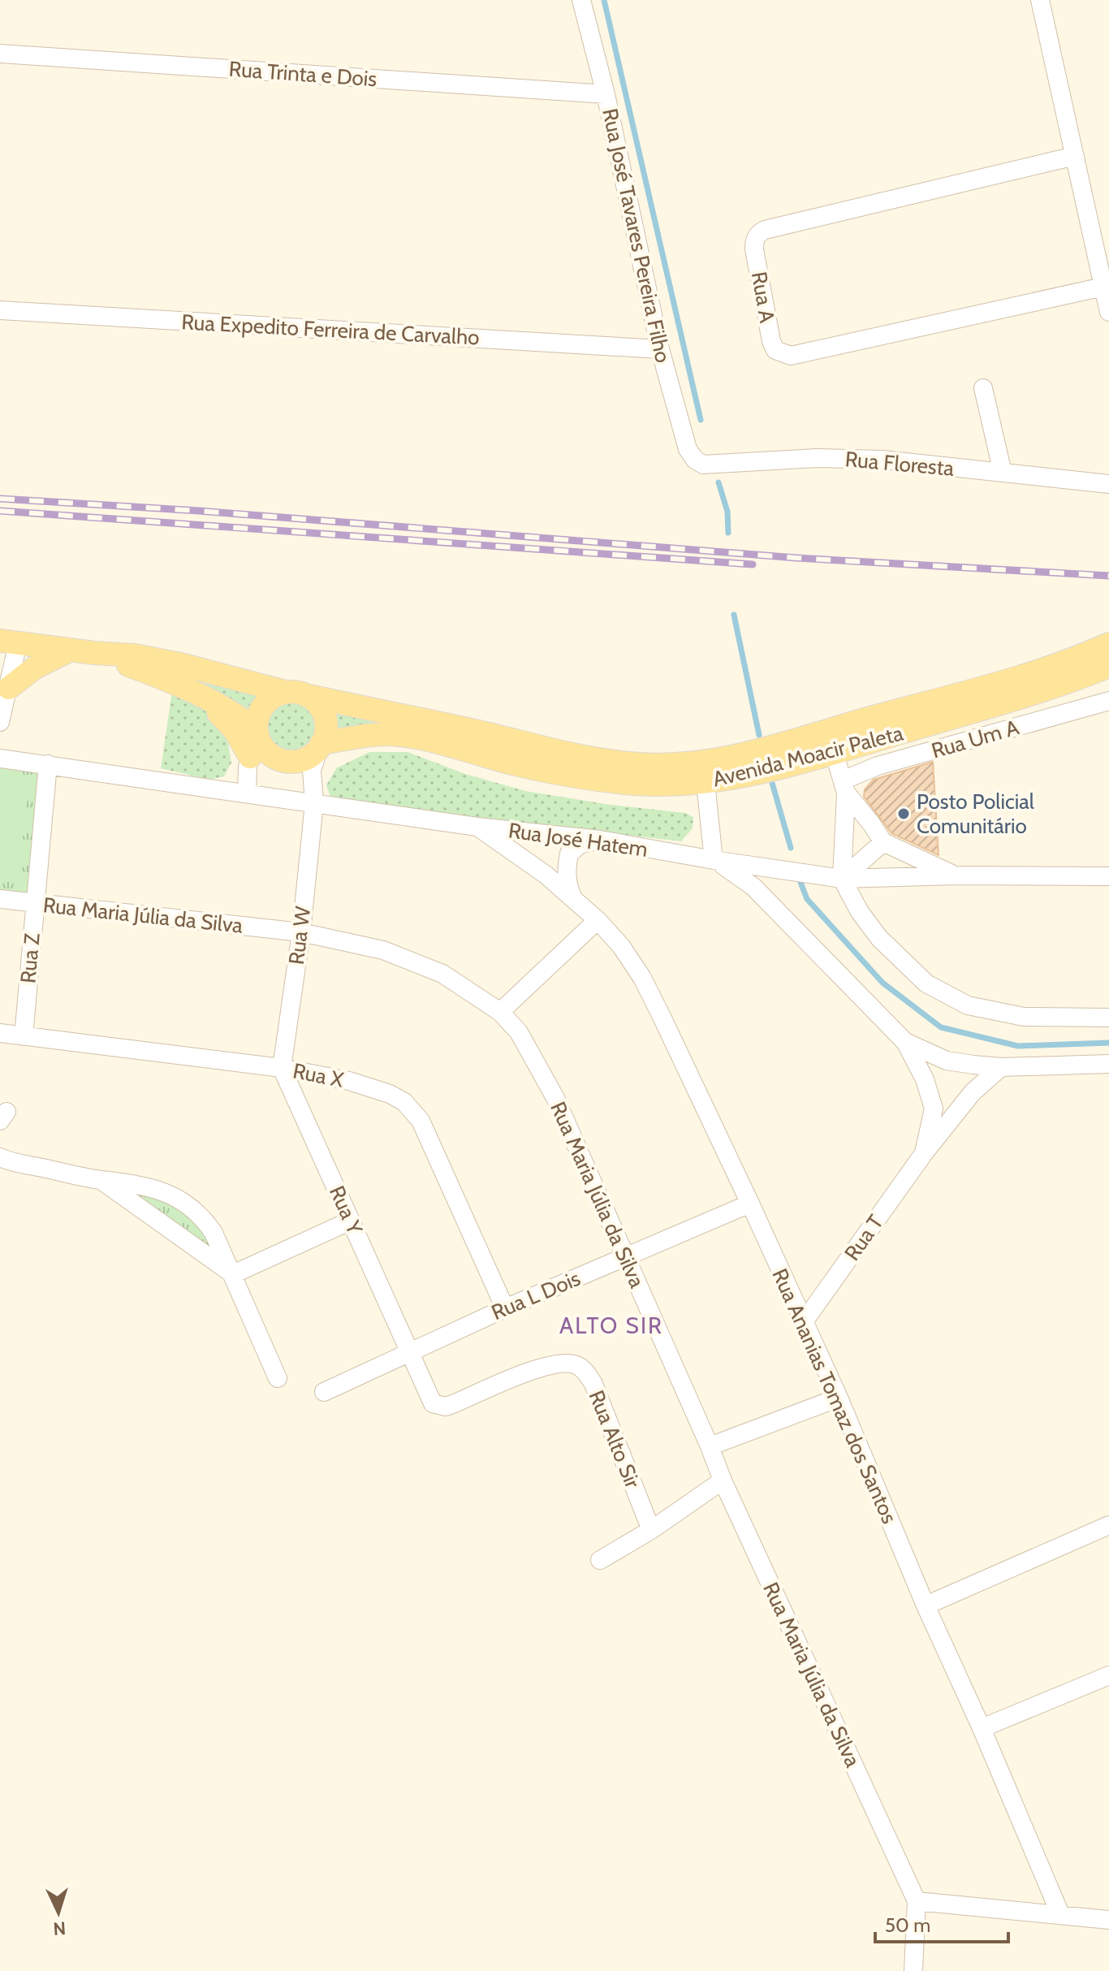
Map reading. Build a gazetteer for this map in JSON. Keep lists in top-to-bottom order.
{
  "streets": {
    "main road": ["Avenida Moacir Paleta"],
    "street": [
      "Rua Trinta e Dois",
      "Rua José Tavares Pereira Filho",
      "Rua A",
      "Rua Expedito Ferreira de Carvalho",
      "Rua Floresta",
      "Rua Um A",
      "Rua José Hatem",
      "Rua Maria Júlia da Silva",
      "Rua W",
      "Rua Z",
      "Rua X",
      "Rua Y",
      "Rua T",
      "Rua L Dois",
      "Rua Ananias Tomaz dos Santos",
      "Rua Alto Sir"
    ]
  },
  "crossings": [
    ["Rua Trinta e Dois", "Rua José Tavares Pereira Filho"],
    ["Rua José Tavares Pereira Filho", "Rua Expedito Ferreira de Carvalho"],
    ["Rua José Tavares Pereira Filho", "Rua Floresta"],
    ["Rua José Hatem", "Rua W"],
    ["Rua José Hatem", "Rua Z"],
    ["Rua José Hatem", "Rua Ananias Tomaz dos Santos"],
    ["Rua Maria Júlia da Silva", "Rua W"],
    ["Rua Maria Júlia da Silva", "Rua Z"],
    ["Rua Maria Júlia da Silva", "Rua L Dois"],
    ["Rua W", "Rua X"],
    ["Rua W", "Rua Y"],
    ["Rua Z", "Rua X"],
    ["Rua X", "Rua Y"],
    ["Rua X", "Rua L Dois"],
    ["Rua Y", "Rua L Dois"],
    ["Rua Y", "Rua Alto Sir"],
    ["Rua T", "Rua Ananias Tomaz dos Santos"],
    ["Rua L Dois", "Rua Ananias Tomaz dos Santos"],
    ["Rua L Dois", "Rua Alto Sir"]
  ],
  "districts": ["ALTO SIR"],
  "places": ["Posto Policial Comunitário"],
  "scale_bar": "50 m",
  "north": "bottom"
}
